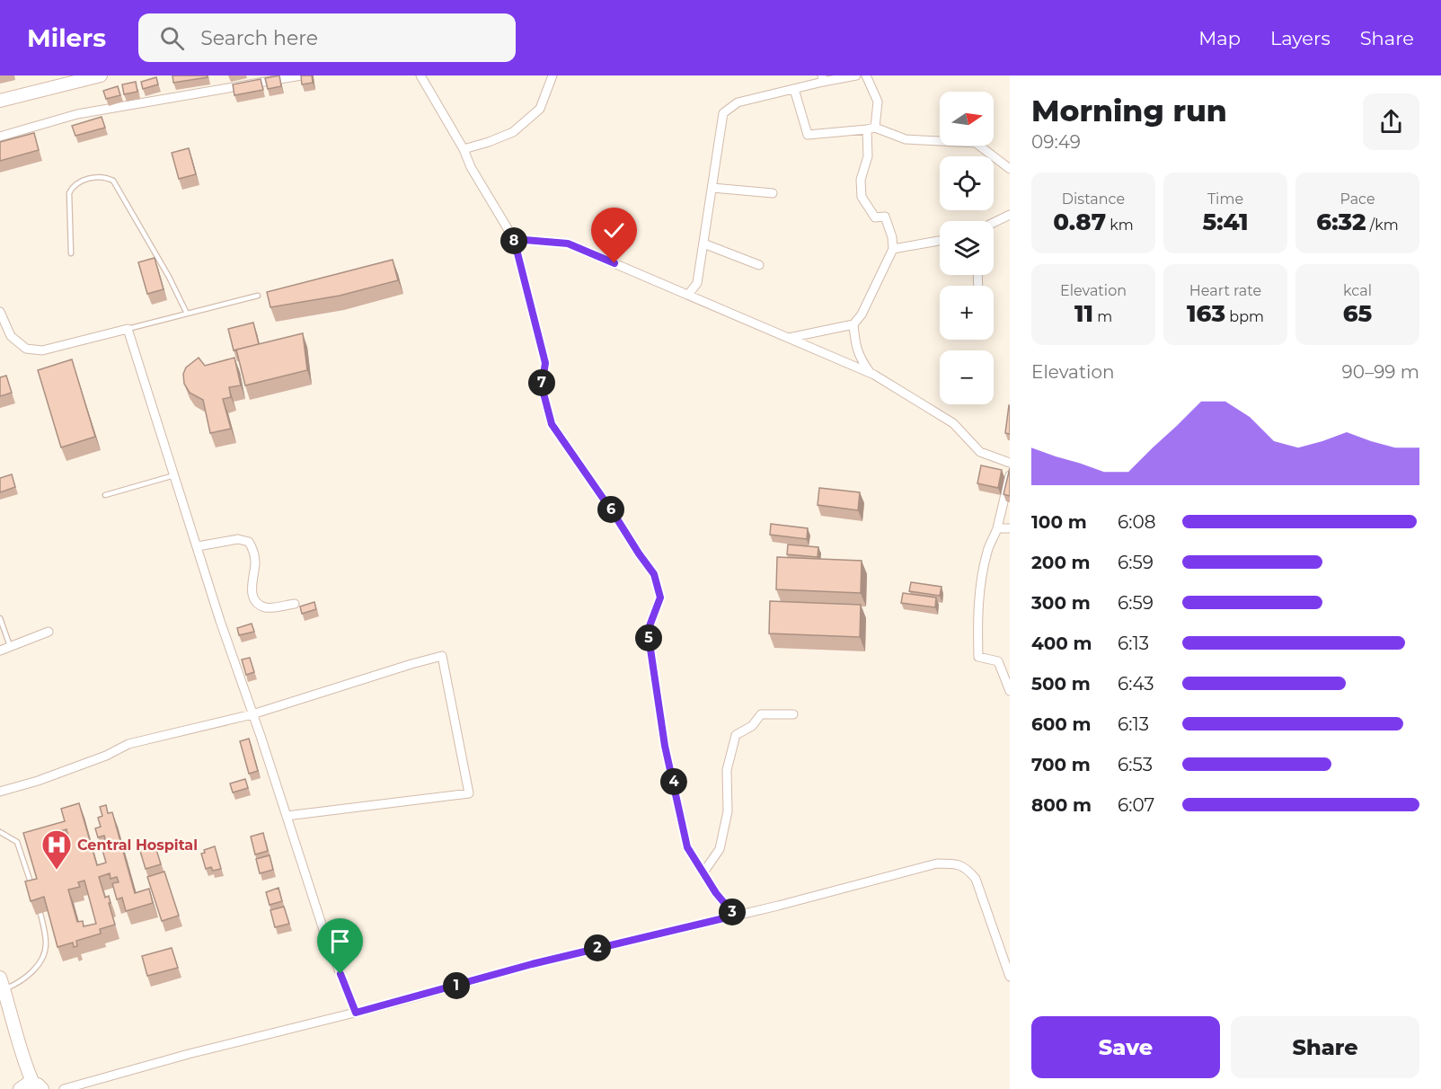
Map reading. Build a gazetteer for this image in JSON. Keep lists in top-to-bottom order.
{
  "places": {
    "hospital": ["Central Hospital"]
  },
  "north": "right",
  "page": {
    "header": "Milers",
    "search": "Search here",
    "nav": ["Map", "Layers", "Share"],
    "heading": ["Morning run", "09:49"],
    "map_buttons": ["+", "−"],
    "stats": [
      ["Distance", "0.87 km"],
      ["Time", "5:41"],
      ["Pace", "6:32 /km"],
      ["Elevation", "11 m"],
      ["Heart rate", "163 bpm"],
      ["kcal", "65"]
    ],
    "pins": [
      "8",
      "7",
      "6",
      "5",
      "4",
      "3",
      "2",
      "1"
    ],
    "chart": ["Elevation", "90–99 m"],
    "list": [
      {
        "name": "100 m",
        "note": "6:08"
      },
      {
        "name": "200 m",
        "note": "6:59"
      },
      {
        "name": "300 m",
        "note": "6:59"
      },
      {
        "name": "400 m",
        "note": "6:13"
      },
      {
        "name": "500 m",
        "note": "6:43"
      },
      {
        "name": "600 m",
        "note": "6:13"
      },
      {
        "name": "700 m",
        "note": "6:53"
      },
      {
        "name": "800 m",
        "note": "6:07"
      }
    ],
    "buttons": ["Save", "Share"]
  }
}
